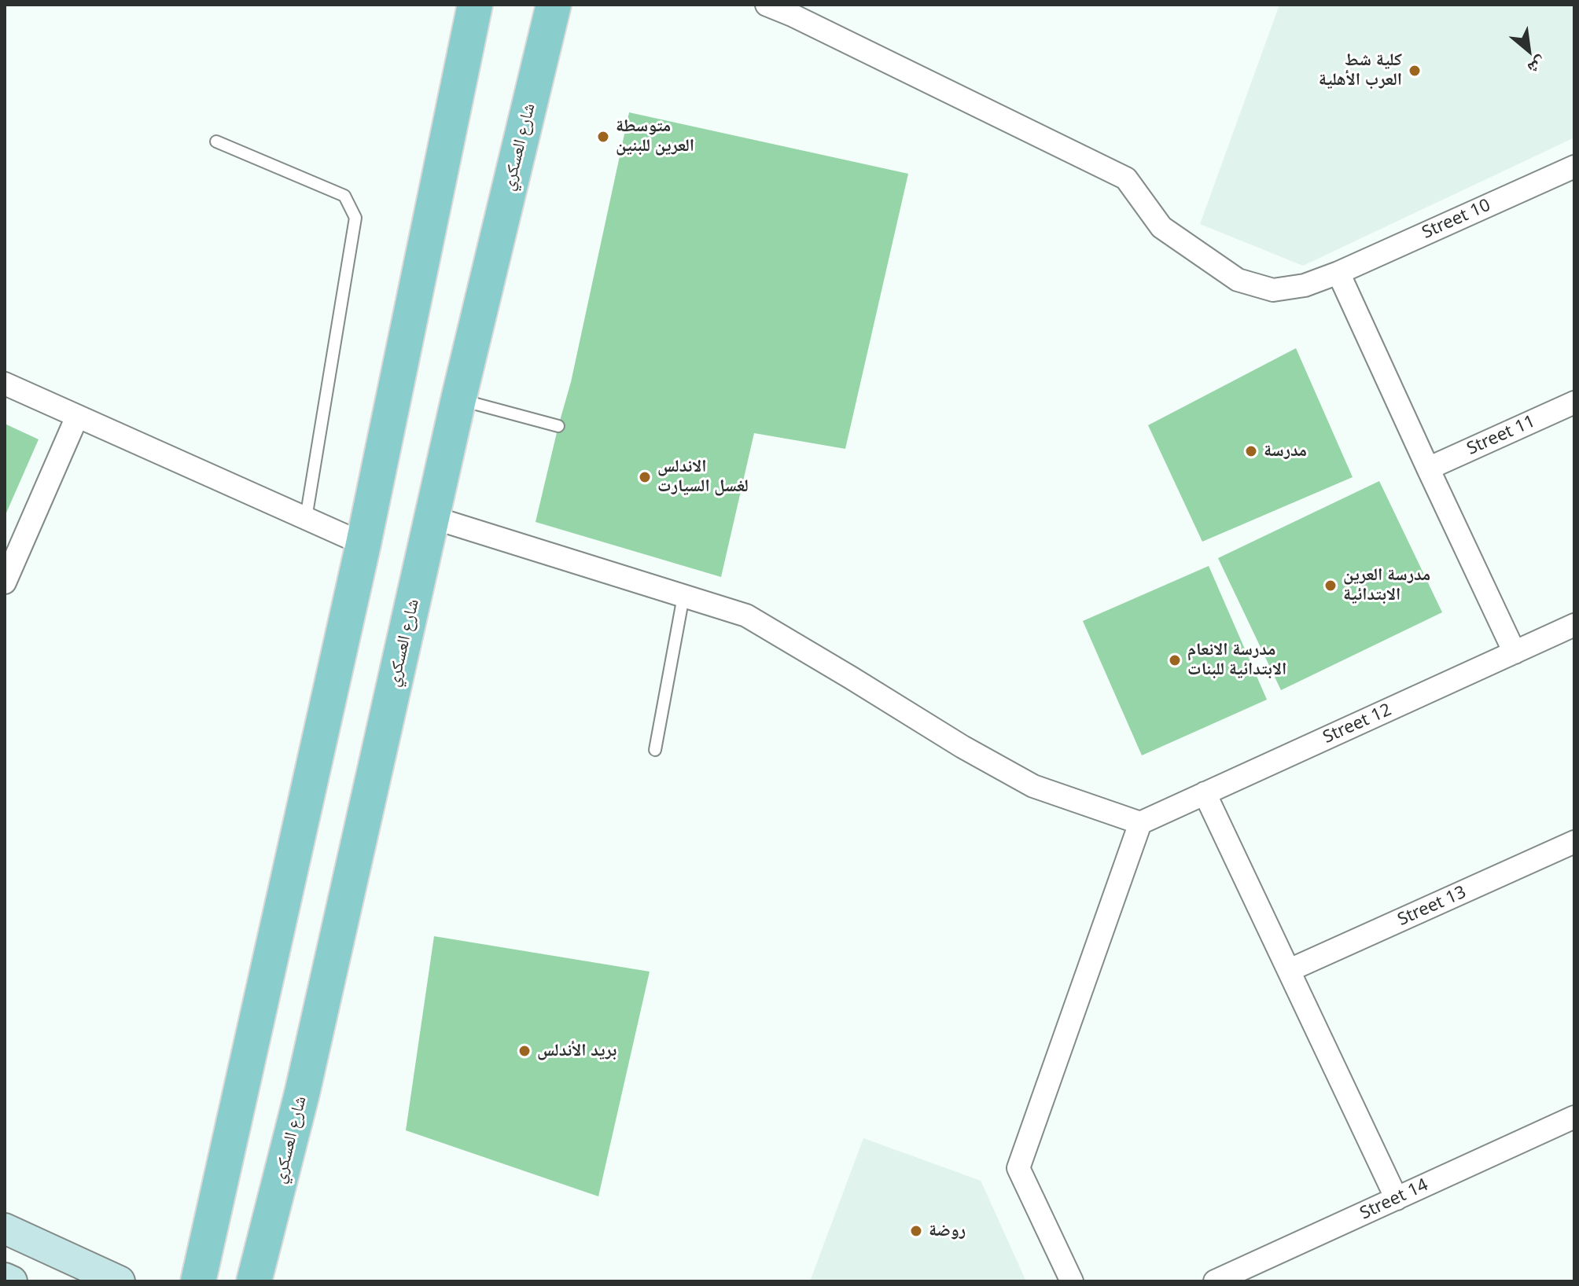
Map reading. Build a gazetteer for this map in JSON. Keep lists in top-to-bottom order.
{
  "streets": {
    "main road": ["شارع العسكري"],
    "street": [
      "Street 10",
      "Street 11",
      "Street 12",
      "Street 13",
      "Street 14"
    ]
  },
  "places": [
    "كلية شط العرب الأهلية",
    "متوسطة العرين للبنين",
    "مدرسة",
    "الاندلس لغسل السيارت",
    "مدرسة العرين الابتدائية",
    "مدرسة الانعام الابتدائية للبنات",
    "بريد الأندلس",
    "روضة"
  ],
  "north": "bottom right"
}
